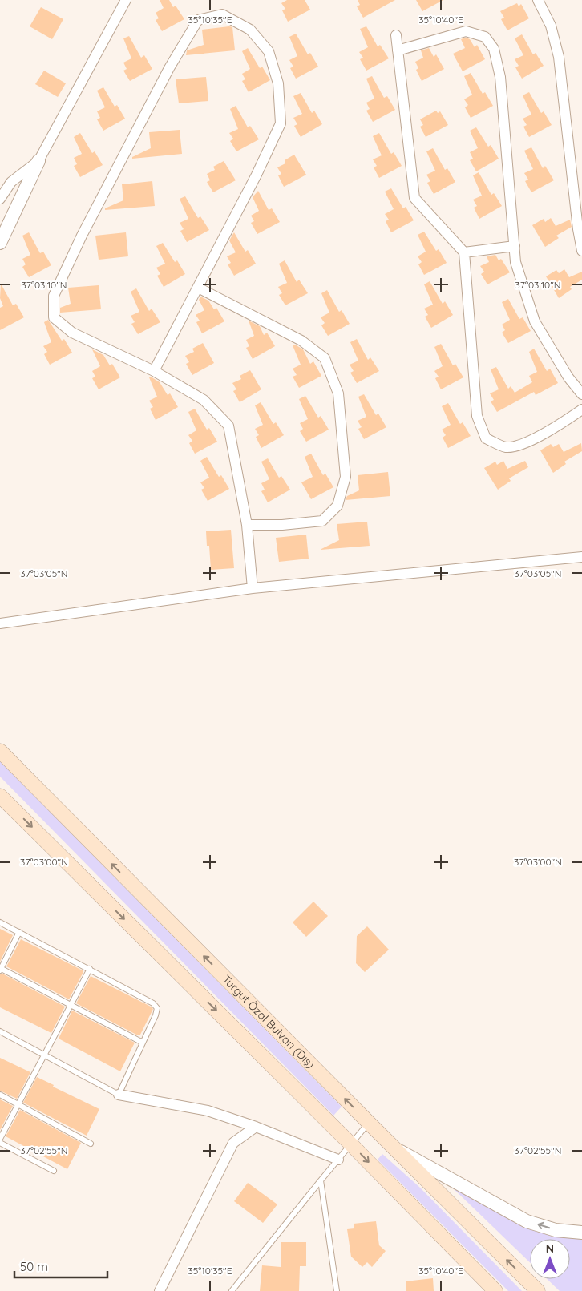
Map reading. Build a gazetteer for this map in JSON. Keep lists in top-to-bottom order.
{
  "streets": {
    "main road": ["Turgut Özal Bulvarı (Dış)"]
  },
  "scale_bar": "50 m",
  "north": "top",
  "coordinates": [
    "35°10'35\"E",
    "35°10'40\"E",
    "37°03'10\"N",
    "37°03'05\"N",
    "37°03'00\"N",
    "37°02'55\"N"
  ]
}
